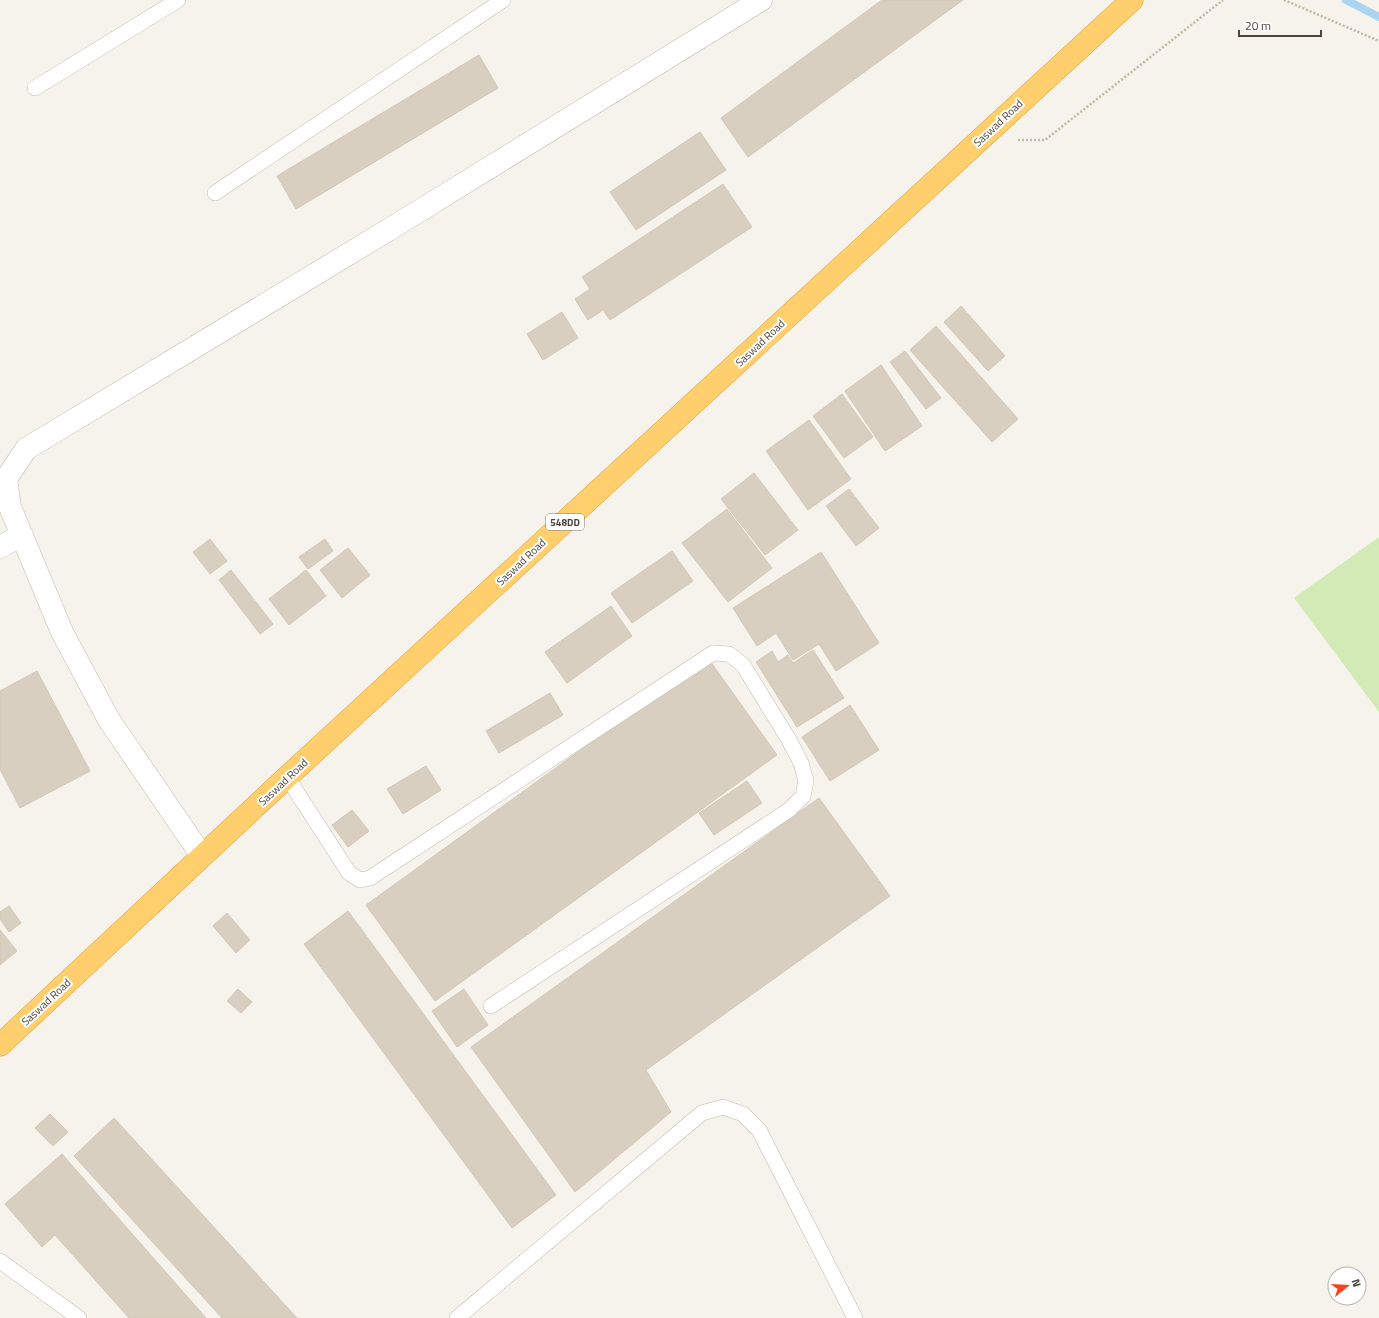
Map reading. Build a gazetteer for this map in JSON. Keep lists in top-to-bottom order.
{
  "streets": {
    "highway": ["Saswad Road", "548DD"]
  },
  "scale_bar": "20 m",
  "north": "right"
}
